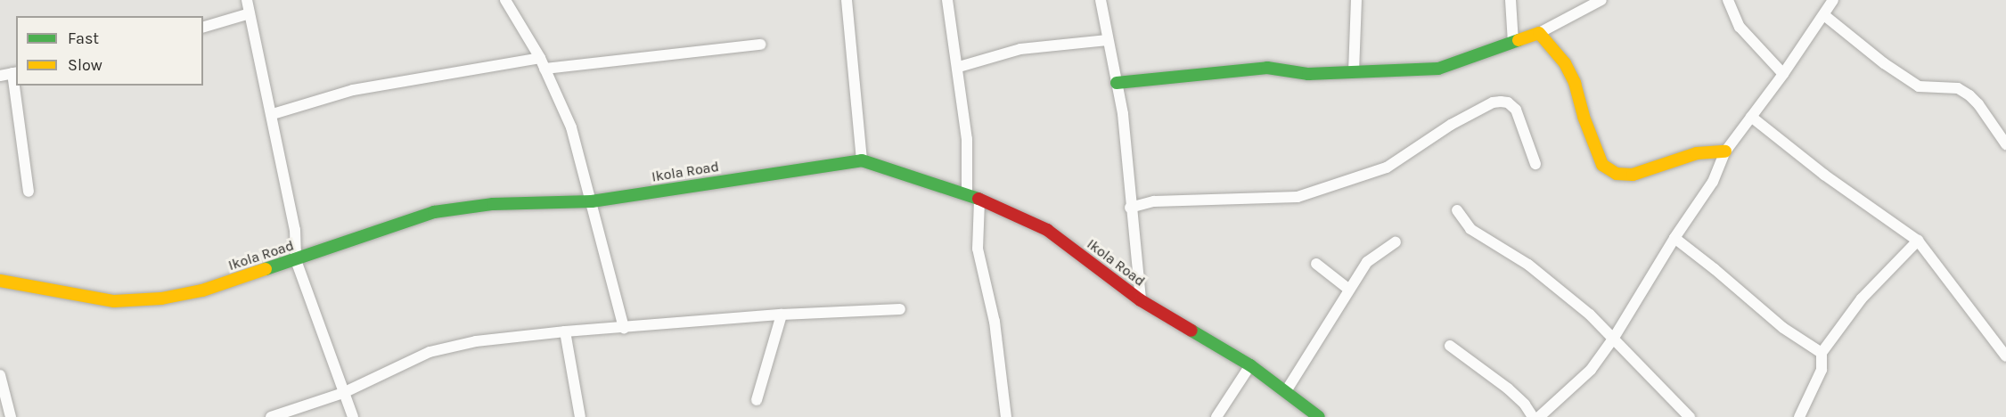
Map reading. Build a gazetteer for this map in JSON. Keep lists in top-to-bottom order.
{
  "streets": {
    "street": ["Ikola Road"]
  },
  "legend": ["Fast", "Slow"]
}
